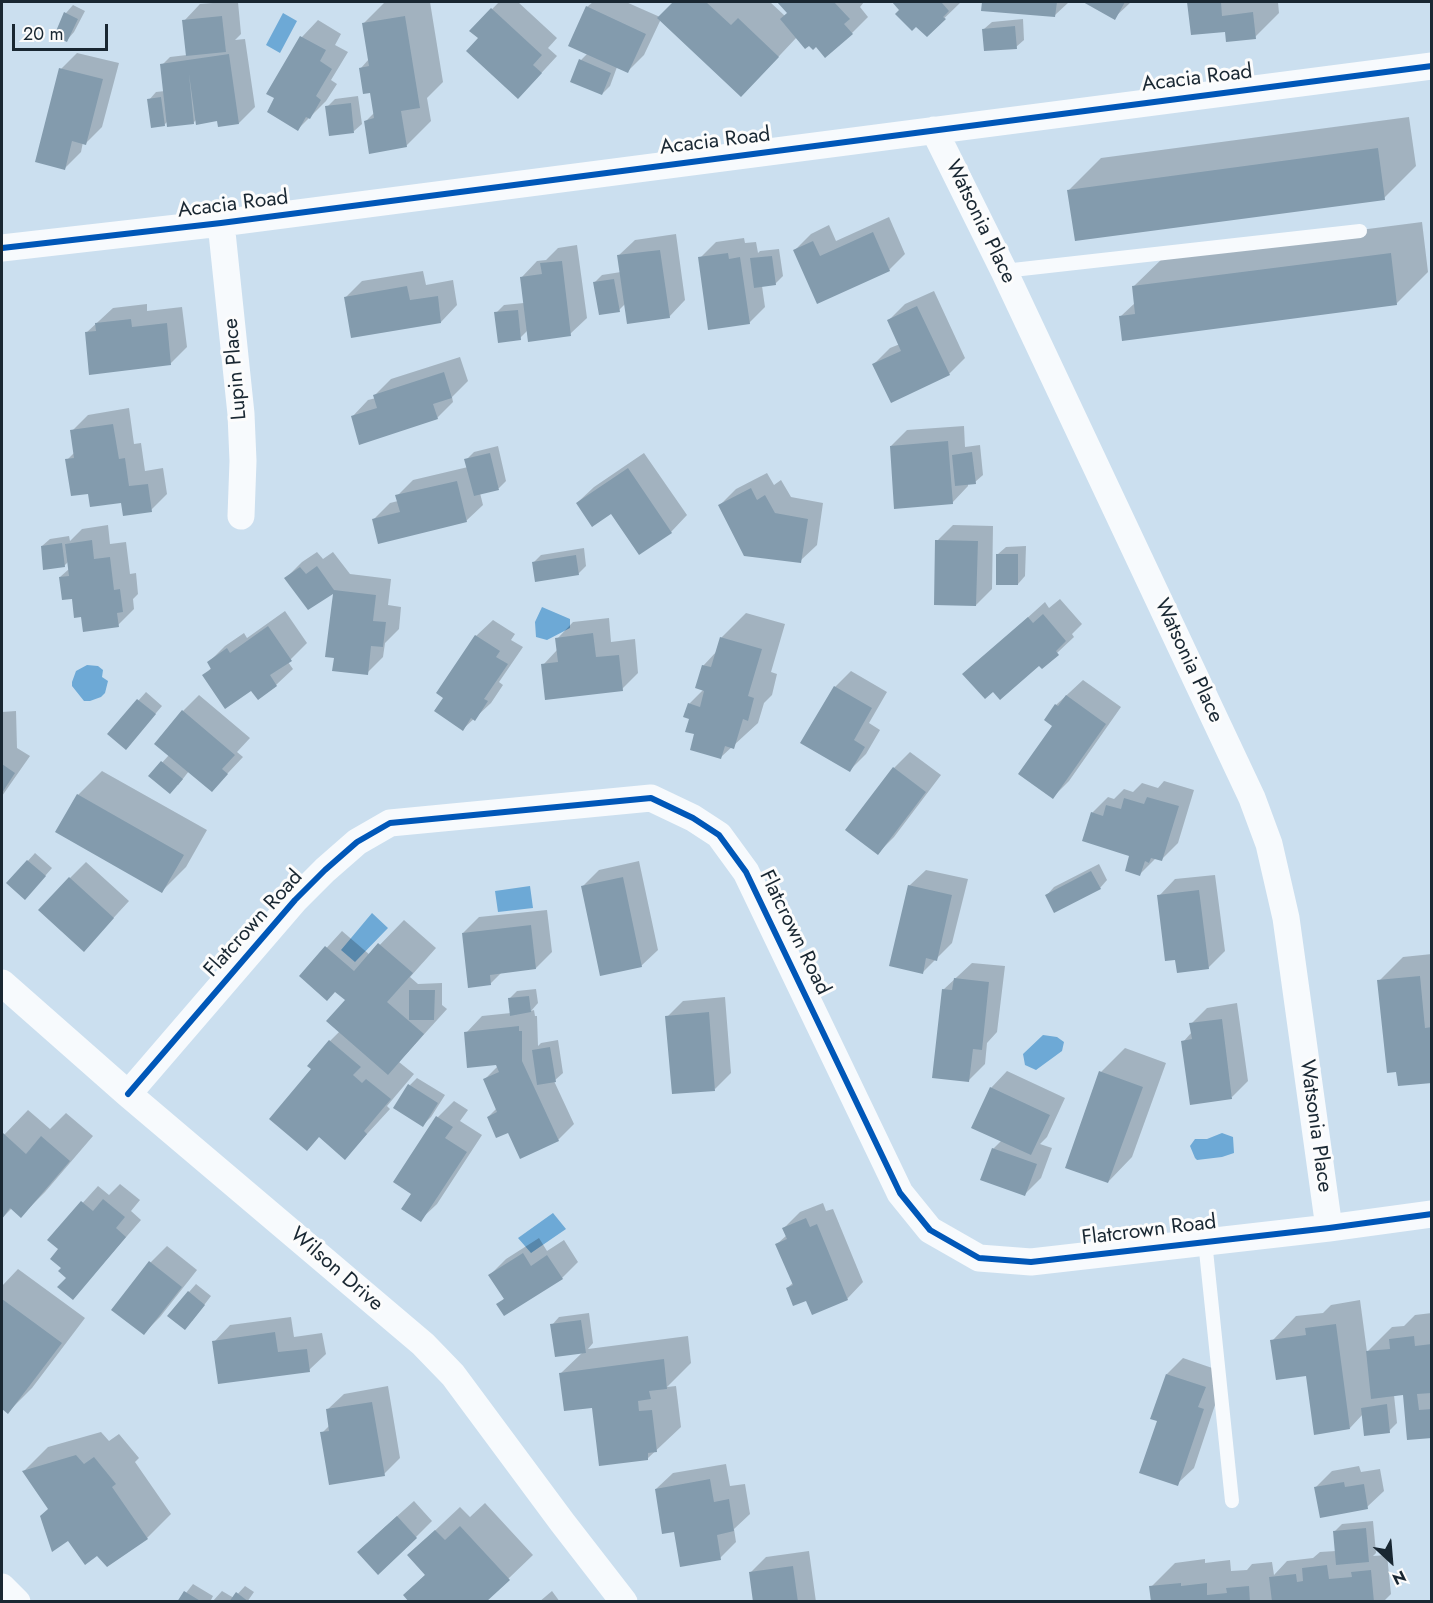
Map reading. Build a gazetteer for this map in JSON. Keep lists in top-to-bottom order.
{
  "streets": {
    "street": [
      "Acacia Road",
      "Watsonia Place",
      "Lupin Place",
      "Flatcrown Road",
      "Wilson Drive"
    ]
  },
  "crossings": [
    ["Acacia Road", "Watsonia Place"],
    ["Acacia Road", "Lupin Place"],
    ["Watsonia Place", "Flatcrown Road"],
    ["Flatcrown Road", "Wilson Drive"]
  ],
  "scale_bar": "20 m",
  "north": "bottom right"
}
